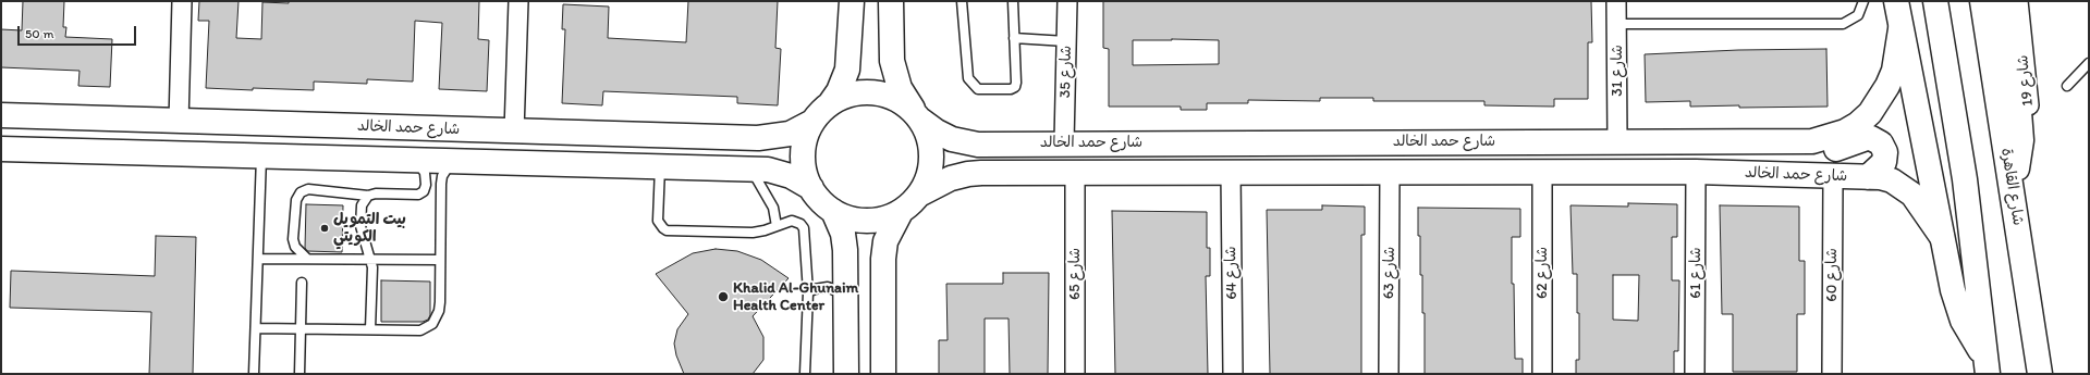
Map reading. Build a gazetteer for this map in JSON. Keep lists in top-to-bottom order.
{
  "streets": {
    "street": [
      "شارع 31",
      "شارع 35",
      "شارع 19",
      "شارع حمد الخالد",
      "شارع القاهرة",
      "شارع 64",
      "شارع 63",
      "شارع 62",
      "شارع 61",
      "شارع 65",
      "شارع 60"
    ]
  },
  "crossings": [
    ["شارع 31", "شارع حمد الخالد"],
    ["شارع 35", "شارع حمد الخالد"],
    ["شارع حمد الخالد", "شارع 64"],
    ["شارع حمد الخالد", "شارع 63"],
    ["شارع حمد الخالد", "شارع 62"],
    ["شارع حمد الخالد", "شارع 61"],
    ["شارع حمد الخالد", "شارع 65"],
    ["شارع حمد الخالد", "شارع 60"]
  ],
  "places": ["بيت التمويل الكويتي", "Khalid Al-Ghunaim Health Center"],
  "scale_bar": "50 m"
}
